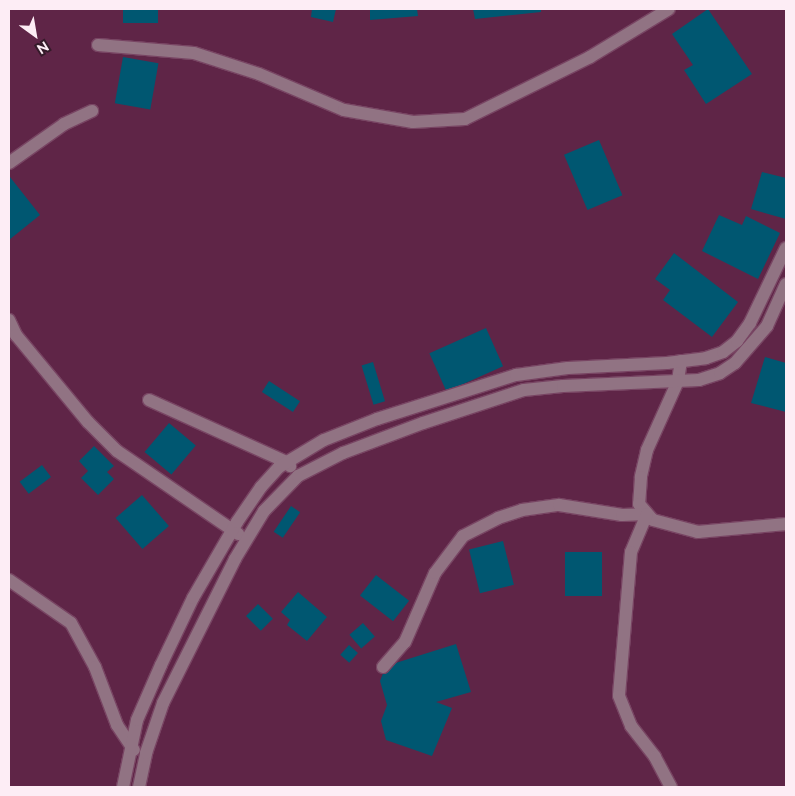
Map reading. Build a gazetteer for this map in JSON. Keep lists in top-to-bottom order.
{
  "north": "bottom right"
}
